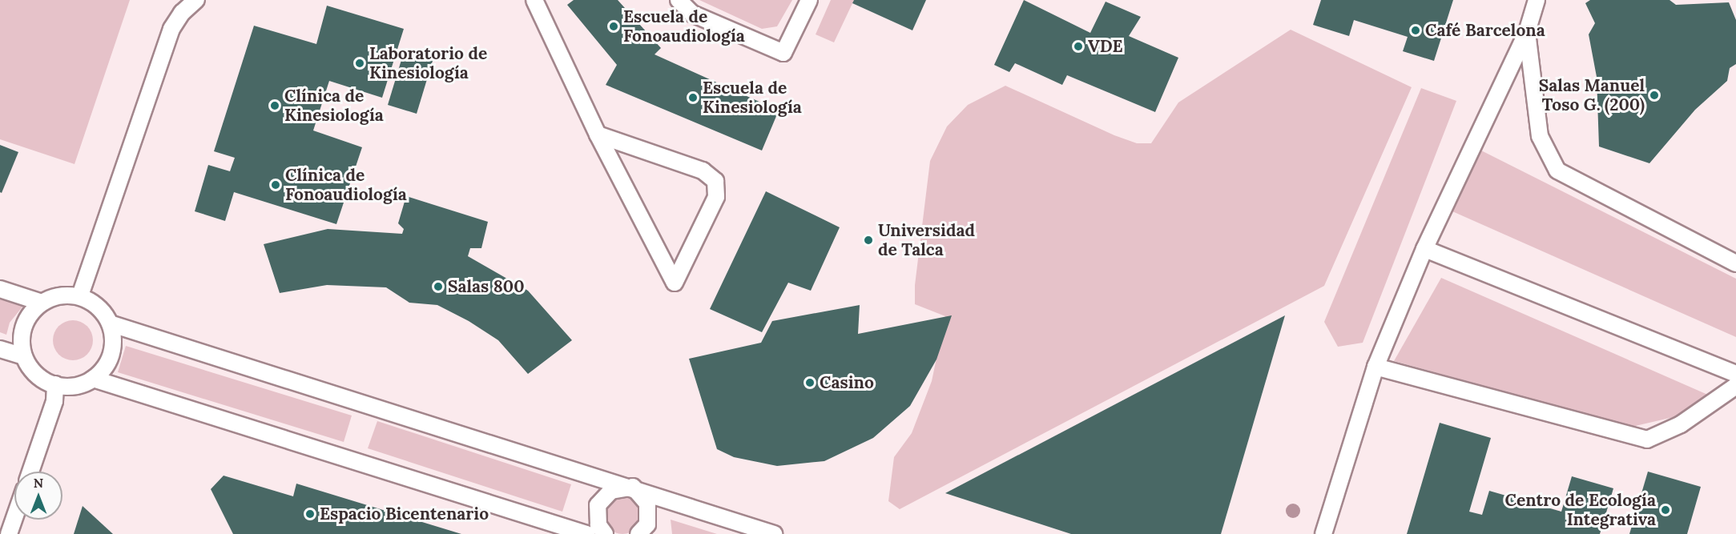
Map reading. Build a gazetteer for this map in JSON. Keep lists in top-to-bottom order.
{
  "places": [
    "Escuela de Fonoaudiología",
    "Café Barcelona",
    "VDE",
    "Laboratorio de Kinesiología",
    "Salas Manuel Toso G. (200)",
    "Escuela de Kinesiología",
    "Clínica de Kinesiología",
    "Clínica de Fonoaudiología",
    "Universidad de Talca",
    "Salas 800",
    "Casino",
    "Centro de Ecología Integrativa",
    "Espacio Bicentenario"
  ],
  "north": "top"
}
